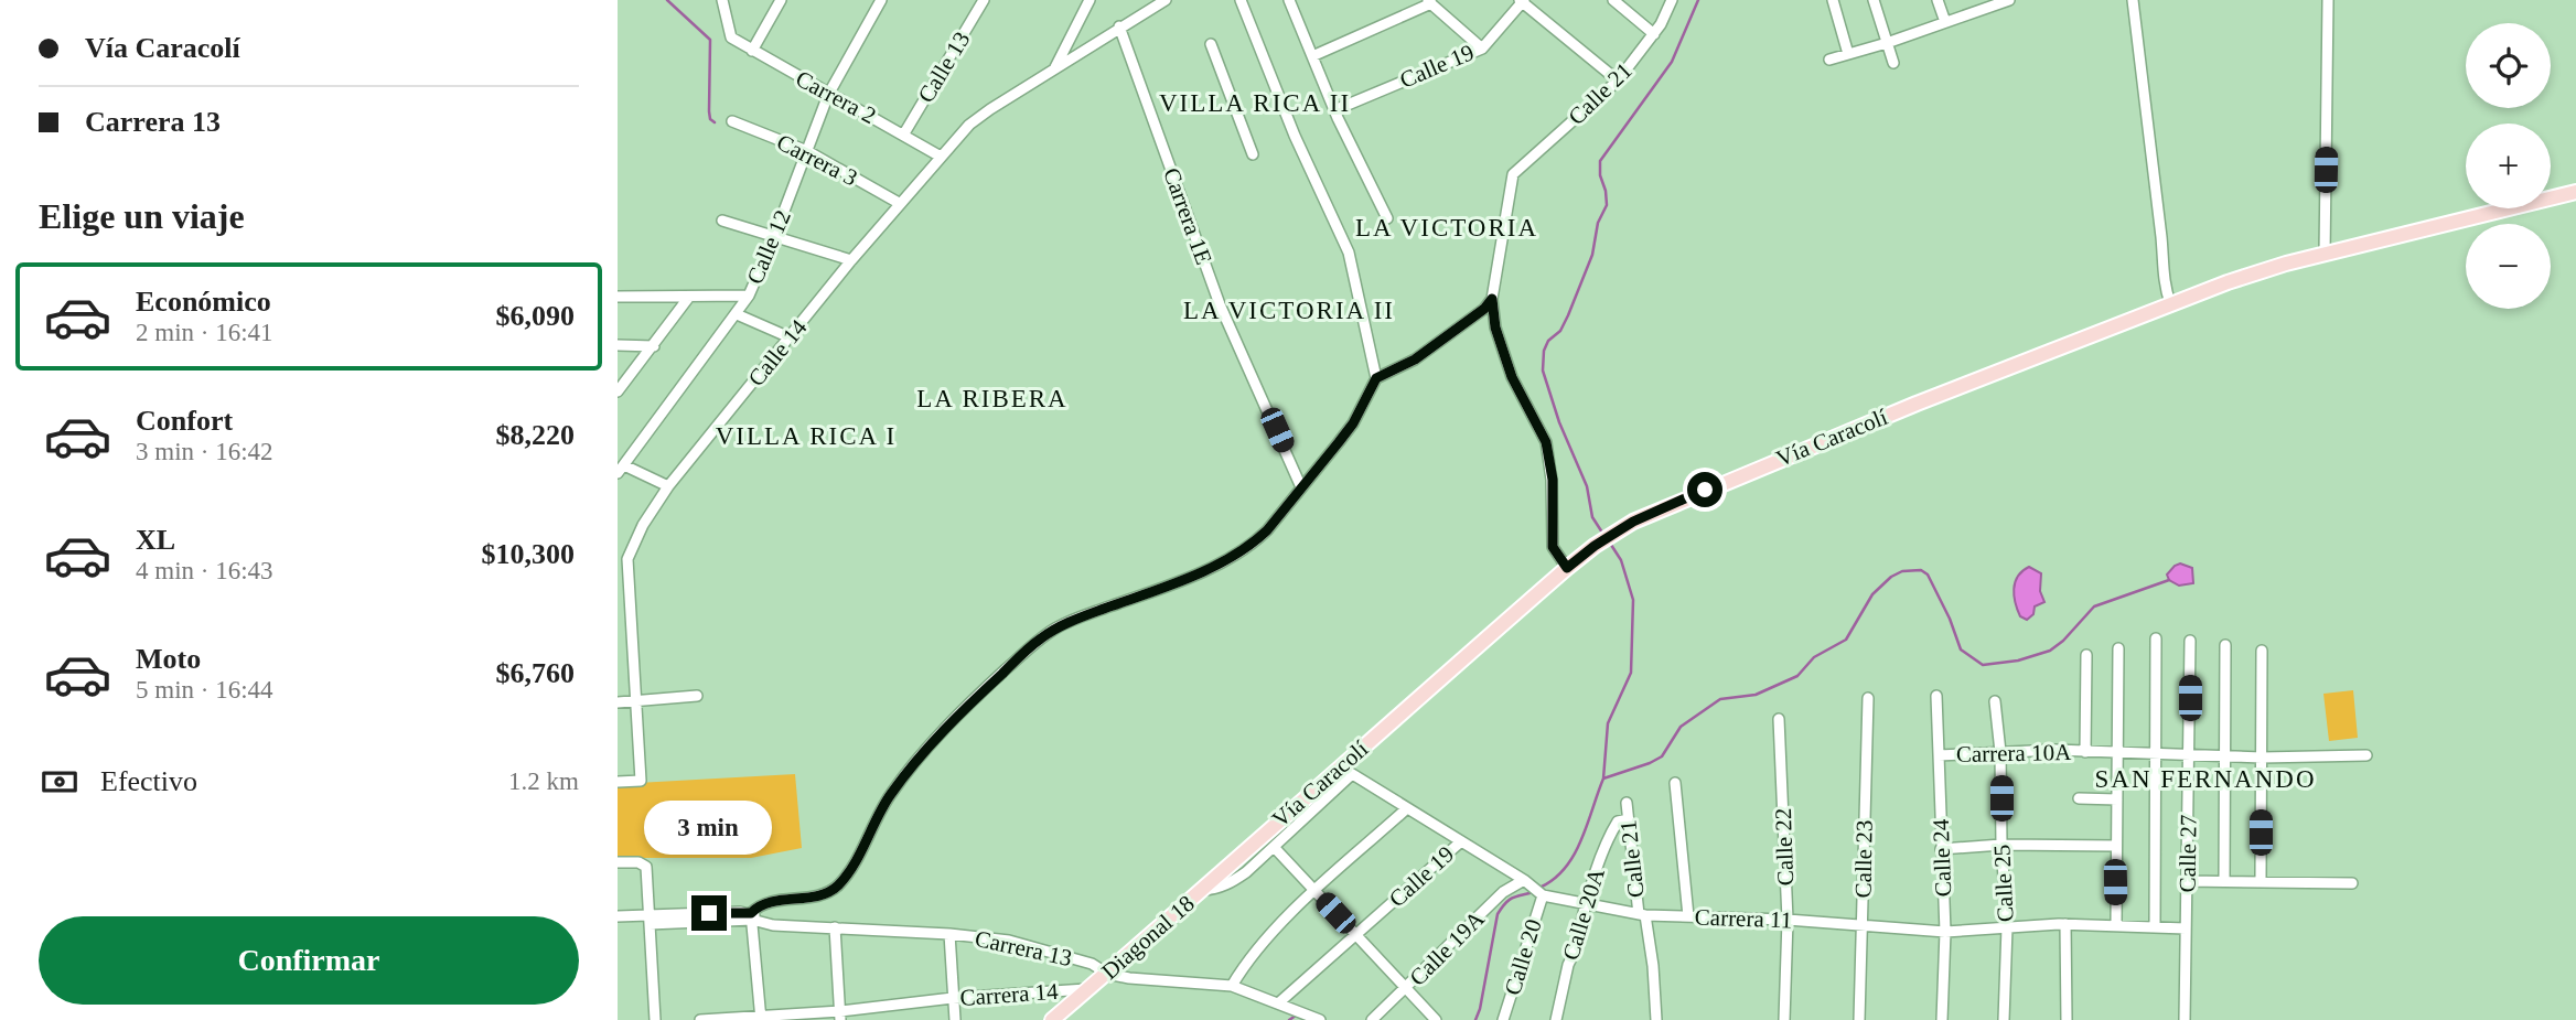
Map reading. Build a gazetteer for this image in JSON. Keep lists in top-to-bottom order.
{
  "streets": {
    "main road": ["Vía Caracolí", "Diagonal 18"],
    "street": [
      "Calle 19",
      "Calle 13",
      "Calle 21",
      "Carrera 2",
      "Carrera 3",
      "Carrera 1E",
      "Calle 12",
      "Calle 14",
      "Carrera 10A",
      "Calle 22",
      "Calle 27",
      "Calle 24",
      "Calle 23",
      "Calle 25",
      "Calle 20A",
      "Carrera 11",
      "Carrera 13",
      "Calle 19A",
      "Calle 20",
      "Carrera 14"
    ]
  },
  "crossings": [
    ["Calle 19", "Carrera 11"],
    ["Calle 19", "Carrera 13"],
    ["Calle 13", "Carrera 2"],
    ["Calle 21", "Calle 20A"],
    ["Calle 21", "Carrera 11"],
    ["Carrera 2", "Calle 12"],
    ["Carrera 2", "Calle 14"],
    ["Carrera 3", "Calle 12"],
    ["Carrera 3", "Calle 14"],
    ["Carrera 1E", "Calle 14"],
    ["Vía Caracolí", "Carrera 11"],
    ["Vía Caracolí", "Diagonal 18"],
    ["Carrera 10A", "Calle 27"],
    ["Carrera 10A", "Calle 24"],
    ["Carrera 10A", "Calle 25"],
    ["Calle 22", "Carrera 11"],
    ["Calle 27", "Carrera 11"],
    ["Calle 24", "Carrera 11"],
    ["Calle 23", "Carrera 11"],
    ["Calle 25", "Carrera 11"],
    ["Calle 20A", "Carrera 11"],
    ["Carrera 11", "Diagonal 18"],
    ["Carrera 11", "Calle 19A"],
    ["Carrera 11", "Calle 20"],
    ["Diagonal 18", "Carrera 13"],
    ["Diagonal 18", "Carrera 14"]
  ],
  "districts": [
    "VILLA RICA II",
    "LA VICTORIA",
    "LA VICTORIA II",
    "LA RIBERA",
    "VILLA RICA I",
    "SAN FERNANDO"
  ],
  "page": {
    "banner": ["Vía Caracolí", "Carrera 13"],
    "map_buttons": ["+", "−"],
    "heading": "Elige un viaje",
    "list": [
      {
        "name": "Económico",
        "note": "2 min · 16:41",
        "value": "$6,090"
      },
      {
        "name": "Confort",
        "note": "3 min · 16:42",
        "value": "$8,220"
      },
      {
        "name": "XL",
        "note": "4 min · 16:43",
        "value": "$10,300"
      },
      {
        "name": "Moto",
        "note": "5 min · 16:44",
        "value": "$6,760"
      }
    ],
    "pay": ["Efectivo", "1.2 km"],
    "bubble": "3 min",
    "buttons": "Confirmar"
  }
}
